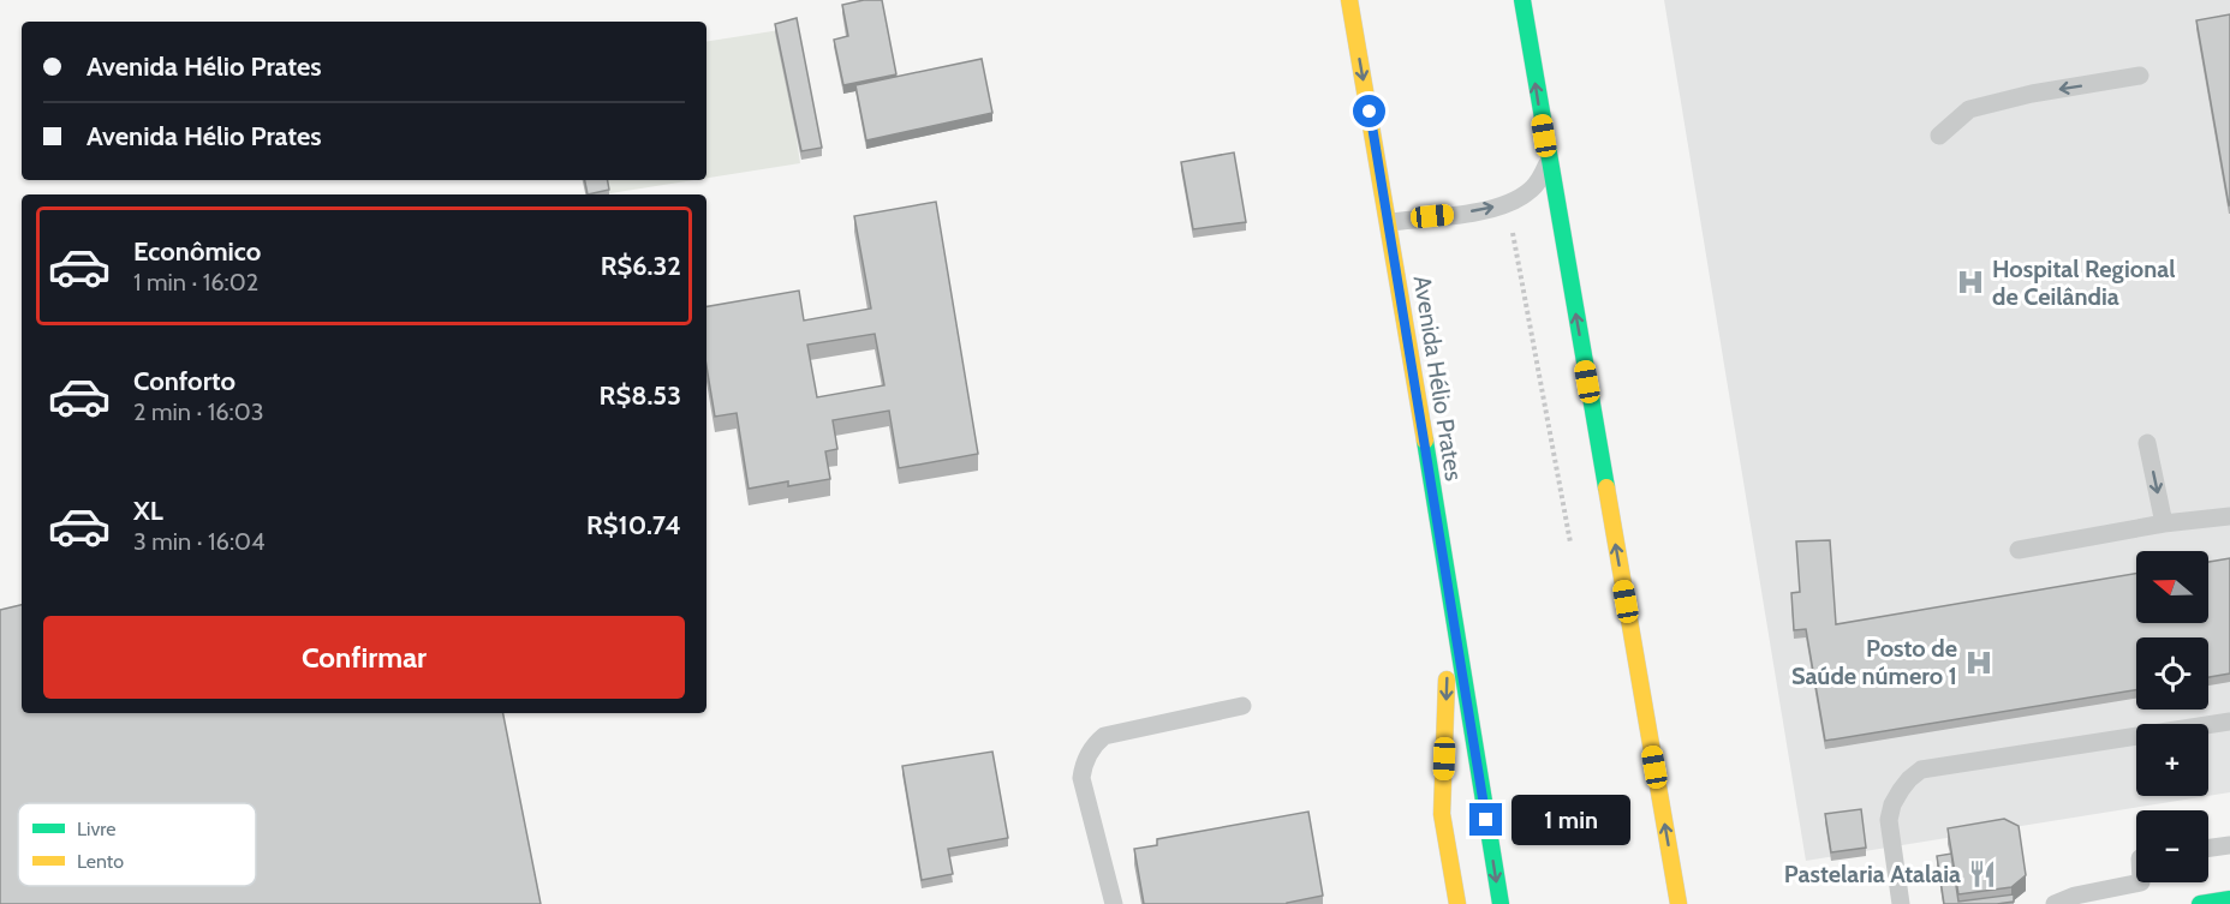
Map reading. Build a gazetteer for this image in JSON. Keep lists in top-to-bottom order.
{
  "streets": {
    "main road": ["Avenida Hélio Prates"]
  },
  "one_way": ["Avenida Hélio Prates"],
  "places": {
    "hospital": ["Hospital Regional de Ceilândia", "Posto de Saúde número 1"],
    "restaurant": ["Pastelaria Atalaia"]
  },
  "legend": ["Livre", "Lento"],
  "north": "left",
  "page": {
    "banner": ["Avenida Hélio Prates", "Avenida Hélio Prates"],
    "list": [
      {
        "name": "Econômico",
        "note": "1 min · 16:02",
        "value": "R$6.32"
      },
      {
        "name": "Conforto",
        "note": "2 min · 16:03",
        "value": "R$8.53"
      },
      {
        "name": "XL",
        "note": "3 min · 16:04",
        "value": "R$10.74"
      }
    ],
    "map_buttons": ["+", "−"],
    "buttons": "Confirmar",
    "bubble": "1 min"
  }
}
